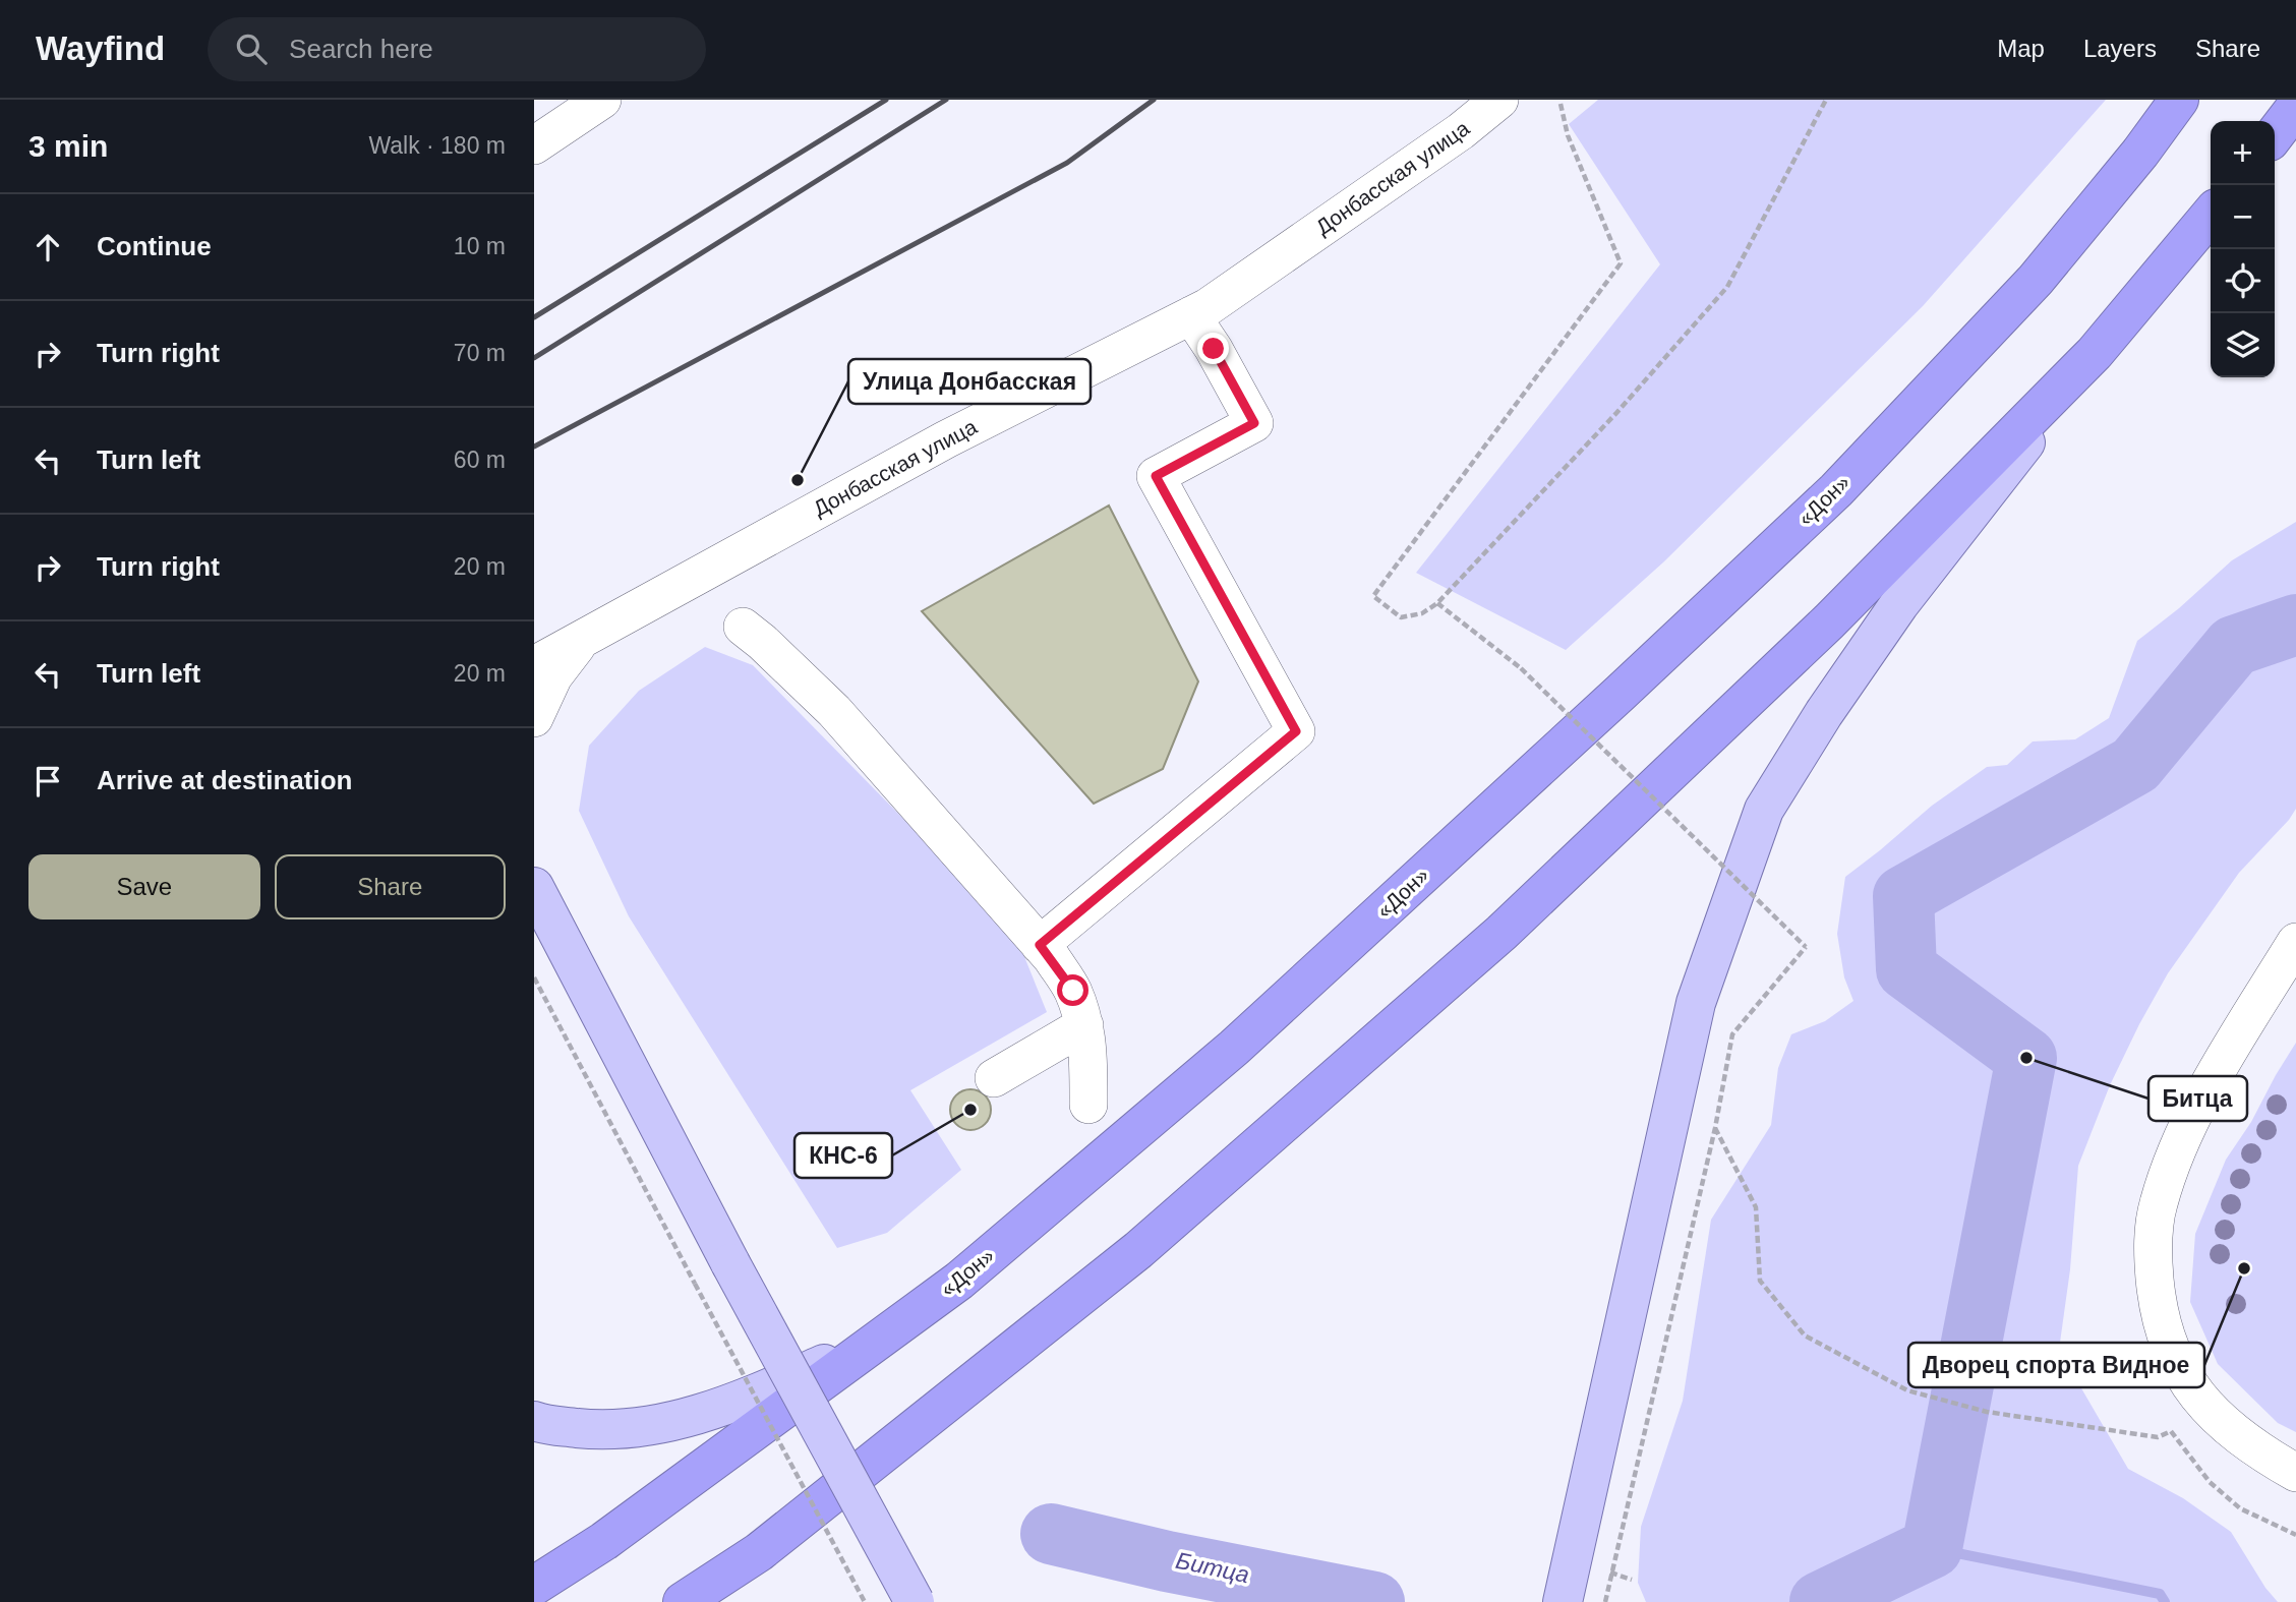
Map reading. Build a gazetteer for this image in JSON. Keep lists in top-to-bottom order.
{
  "streets": {
    "highway": ["«Дон»"],
    "street": ["Донбасская улица"]
  },
  "water": ["Битца"],
  "places": [
    "Улица Донбасская",
    "Битца",
    "КНС-6",
    "Дворец спорта Видное"
  ],
  "page": {
    "header": "Wayfind",
    "search": "Search here",
    "nav": ["Map", "Layers", "Share"],
    "heading": ["3 min", "Walk · 180 m"],
    "map_buttons": ["+", "−"],
    "list": [
      ["Continue", "10 m"],
      ["Turn right", "70 m"],
      ["Turn left", "60 m"],
      ["Turn right", "20 m"],
      ["Turn left", "20 m"],
      "Arrive at destination"
    ],
    "buttons": ["Save", "Share"]
  }
}
